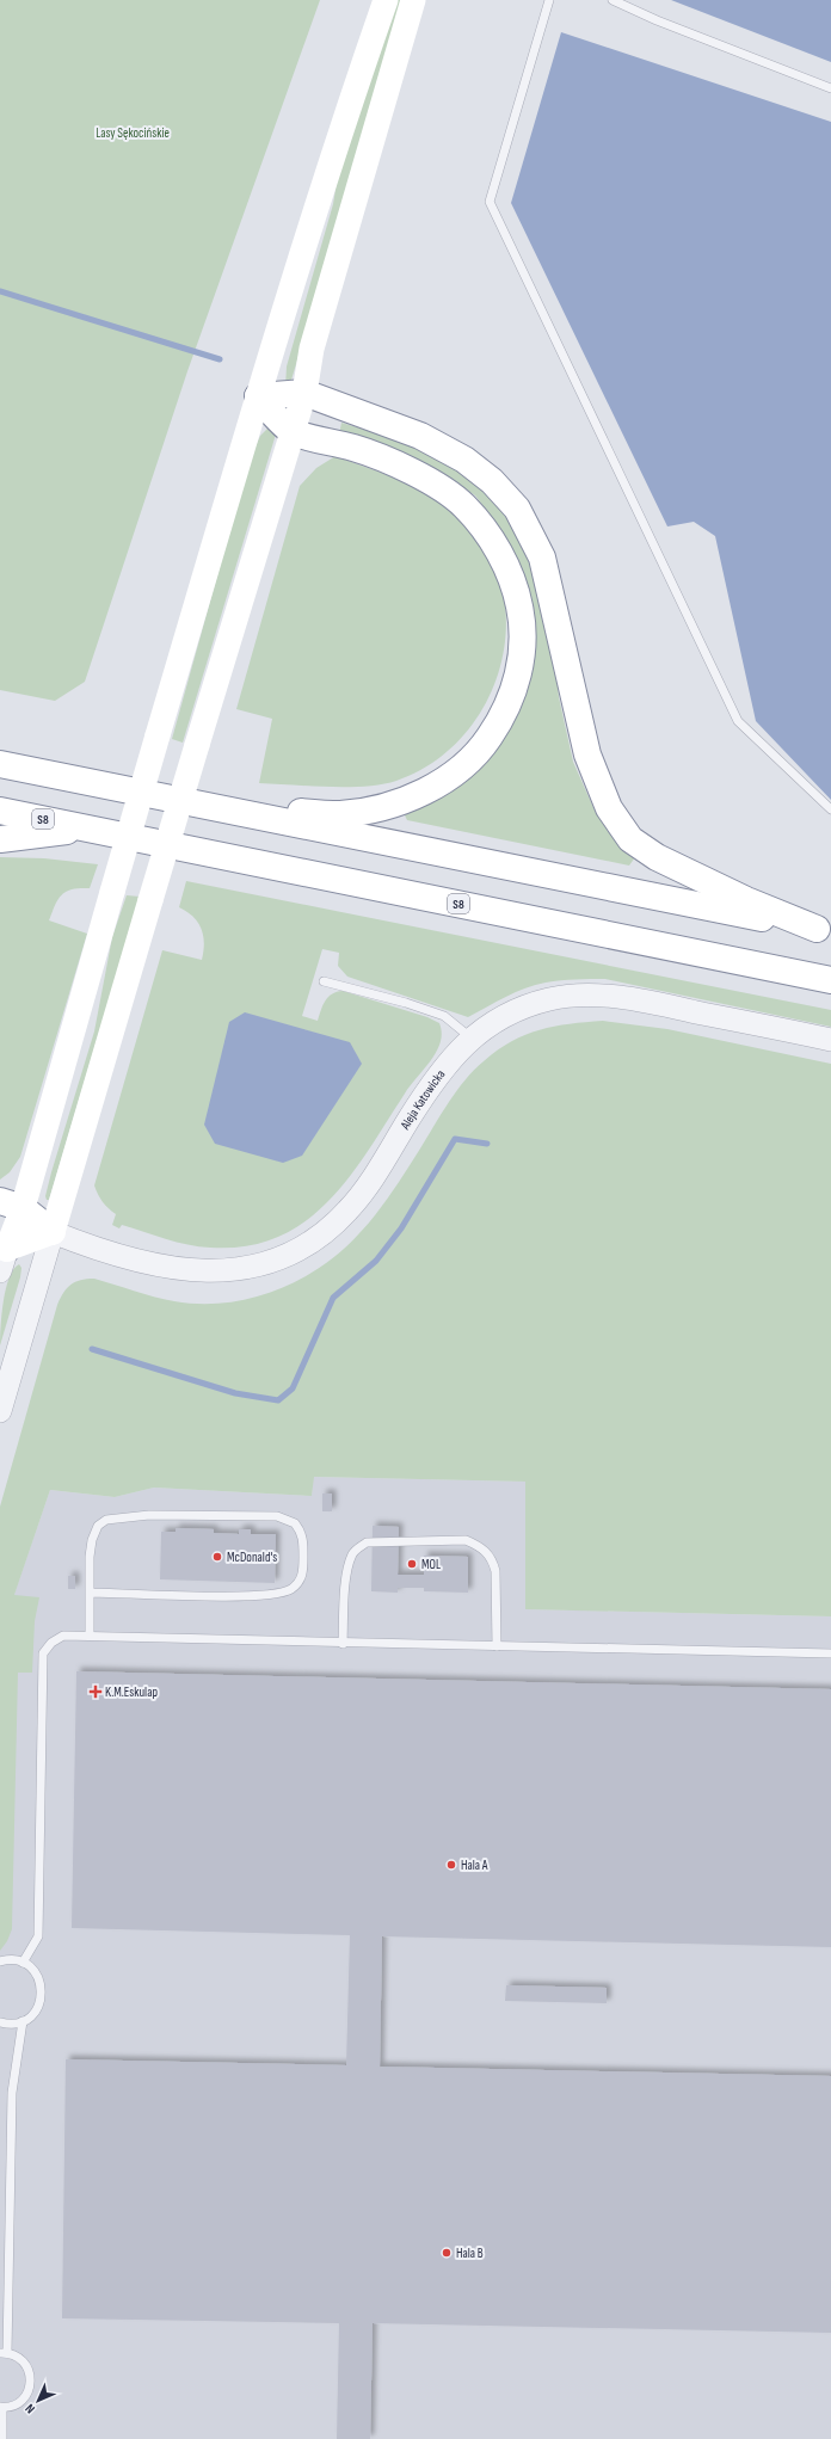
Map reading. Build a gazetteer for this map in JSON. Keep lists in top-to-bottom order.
{
  "streets": {
    "highway": ["S8"],
    "street": ["Aleja Katowicka"]
  },
  "parks": ["Lasy Sękocińskie"],
  "places": {
    "other": [
      "McDonald's",
      "MOL",
      "Hala A",
      "Hala B"
    ],
    "health": ["K.M.Eskulap"]
  },
  "north": "bottom left"
}
